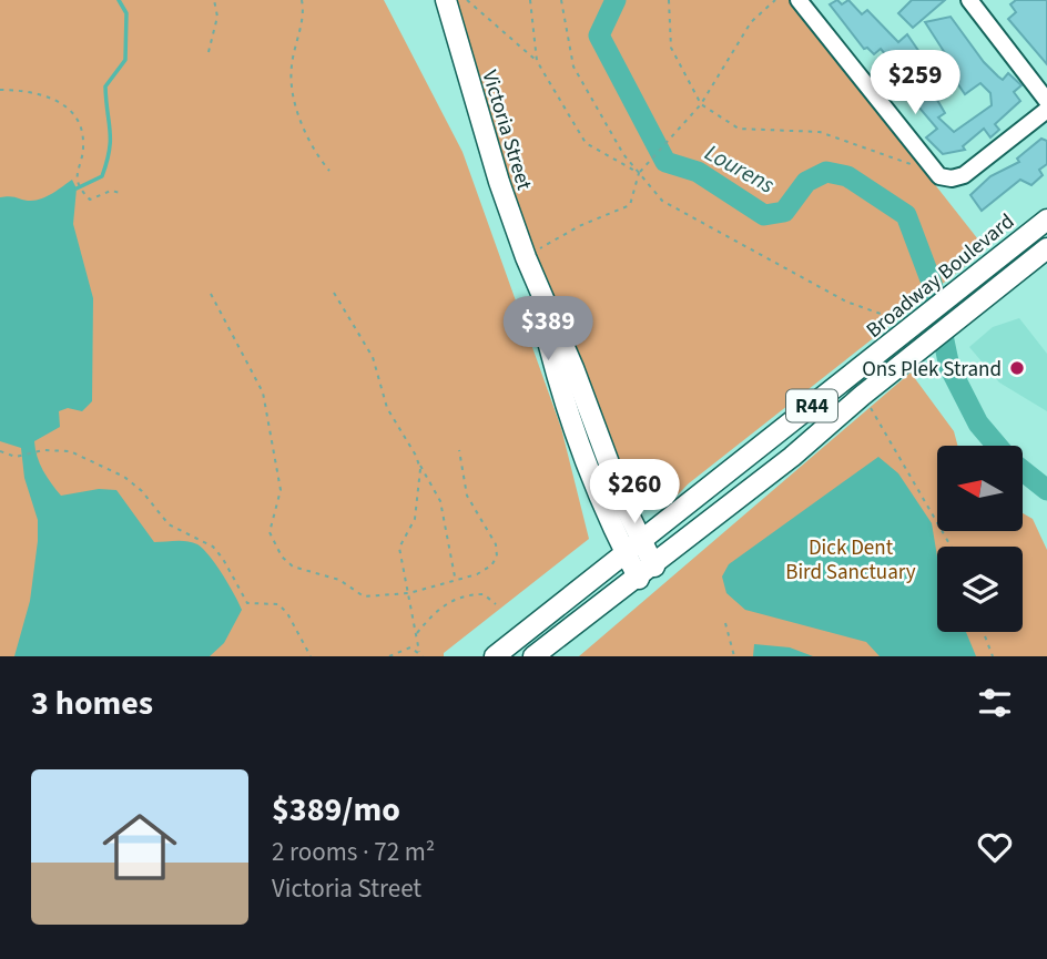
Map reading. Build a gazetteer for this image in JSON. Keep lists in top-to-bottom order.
{
  "streets": {
    "main road": ["Victoria Street", "Broadway Boulevard", "R44"]
  },
  "crossings": [
    ["Victoria Street", "Broadway Boulevard"],
    ["Victoria Street", "R44"]
  ],
  "water": ["Lourens"],
  "parks": ["Dick Dent Bird Sanctuary"],
  "places": ["Ons Plek Strand"],
  "north": "left",
  "page": {
    "price": ["$259", "$389", "$260"],
    "heading": "3 homes",
    "list": [
      {
        "name": "$389/mo",
        "note": "2 rooms · 72 m² · Victoria Street"
      }
    ]
  }
}
